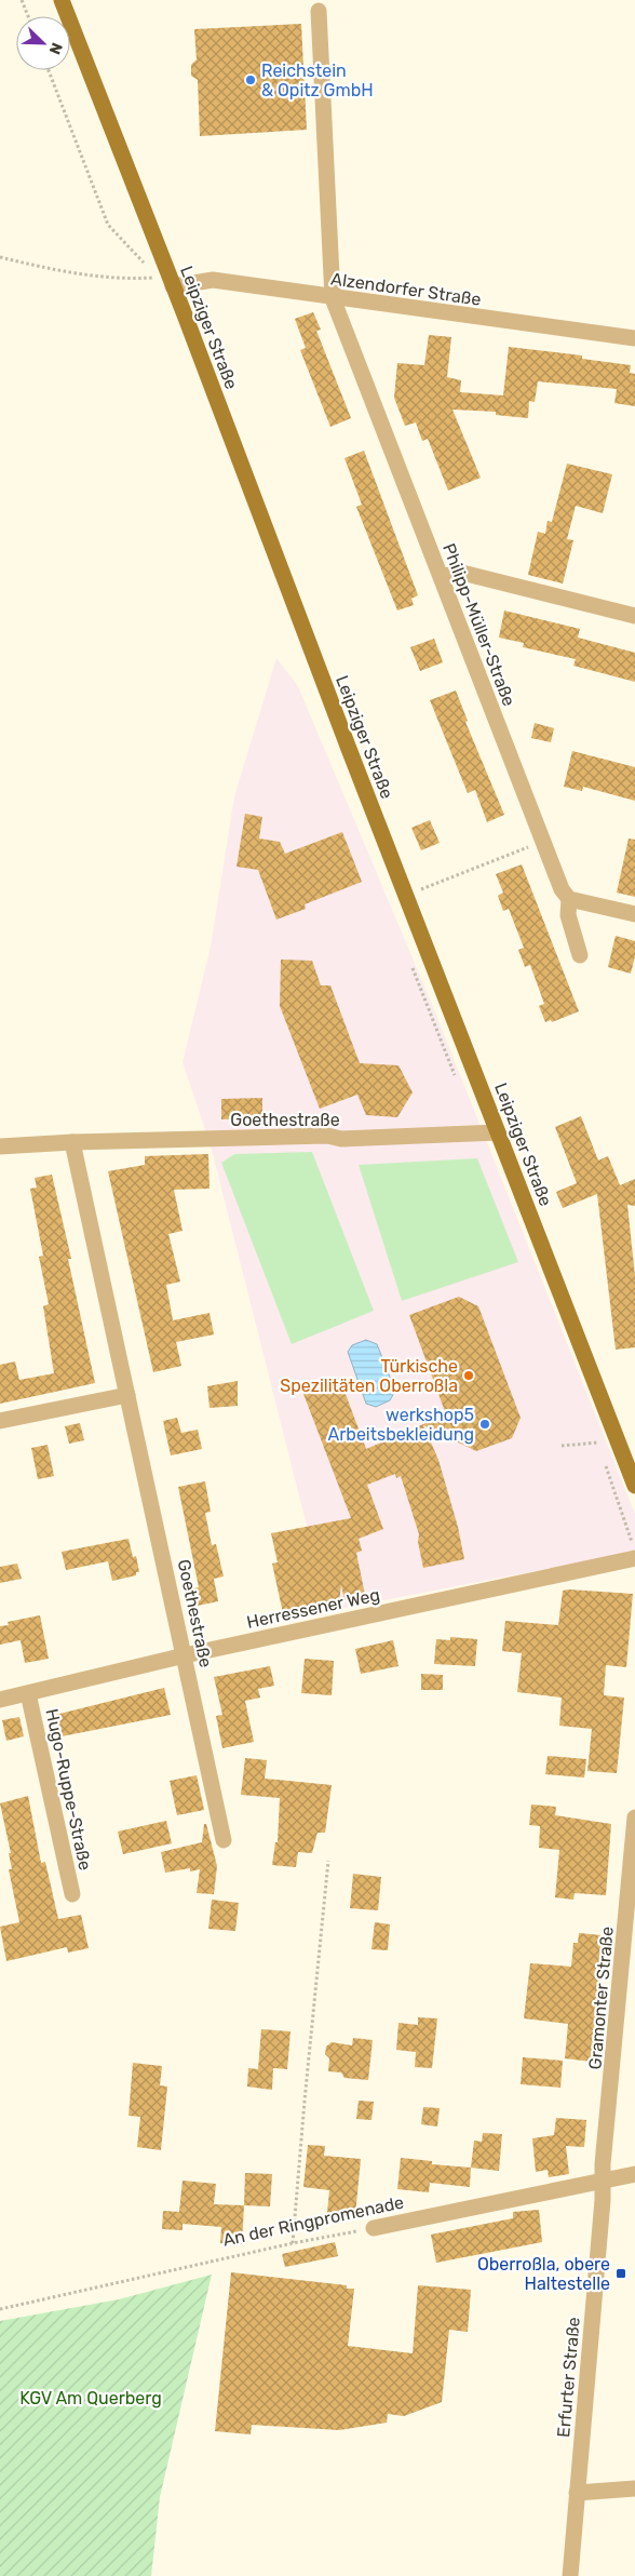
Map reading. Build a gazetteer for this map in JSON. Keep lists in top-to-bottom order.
{
  "streets": {
    "main road": ["Leipziger Straße"],
    "street": [
      "Alzendorfer Straße",
      "Philipp-Müller-Straße",
      "Goethestraße",
      "Herressener Weg",
      "Hugo-Ruppe-Straße",
      "Gramonter Straße",
      "An der Ringpromenade",
      "Erfurter Straße"
    ]
  },
  "crossings": [
    ["Alzendorfer Straße", "Leipziger Straße"],
    ["Alzendorfer Straße", "Philipp-Müller-Straße"],
    ["Leipziger Straße", "Goethestraße"],
    ["Goethestraße", "Herressener Weg"],
    ["Herressener Weg", "Hugo-Ruppe-Straße"],
    ["Gramonter Straße", "An der Ringpromenade"],
    ["Gramonter Straße", "Erfurter Straße"],
    ["An der Ringpromenade", "Erfurter Straße"]
  ],
  "parks": ["KGV Am Querberg"],
  "places": {
    "other": ["Reichstein & Opitz GmbH", "Türkische Spezilitäten Oberroßla", "werkshop5 Arbeitsbekleidung"],
    "transit": ["Oberroßla, obere Haltestelle"]
  },
  "north": "bottom right"
}
